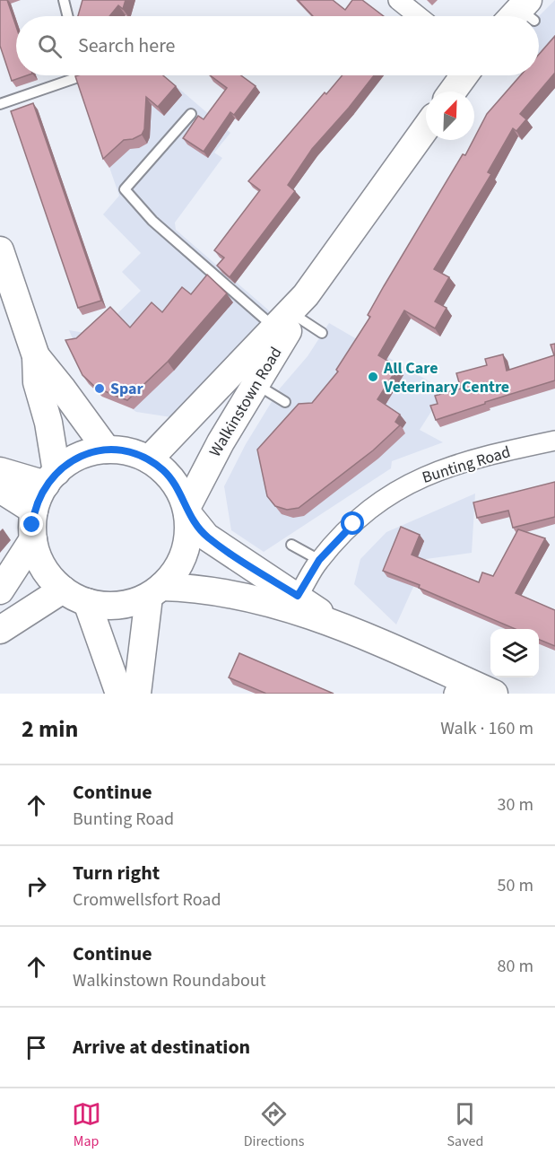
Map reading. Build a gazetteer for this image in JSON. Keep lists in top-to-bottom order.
{
  "streets": {
    "main road": ["Walkinstown Road"],
    "street": ["Bunting Road"]
  },
  "places": ["All Care Veterinary Centre", "Spar"],
  "north": "top right",
  "page": {
    "search": "Search here",
    "heading": ["2 min", "Walk · 160 m"],
    "list": [
      ["Continue", "Bunting Road", "30 m"],
      ["Turn right", "Cromwellsfort Road", "50 m"],
      ["Continue", "Walkinstown Roundabout", "80 m"],
      "Arrive at destination"
    ],
    "nav": ["Map", "Directions", "Saved"]
  }
}
